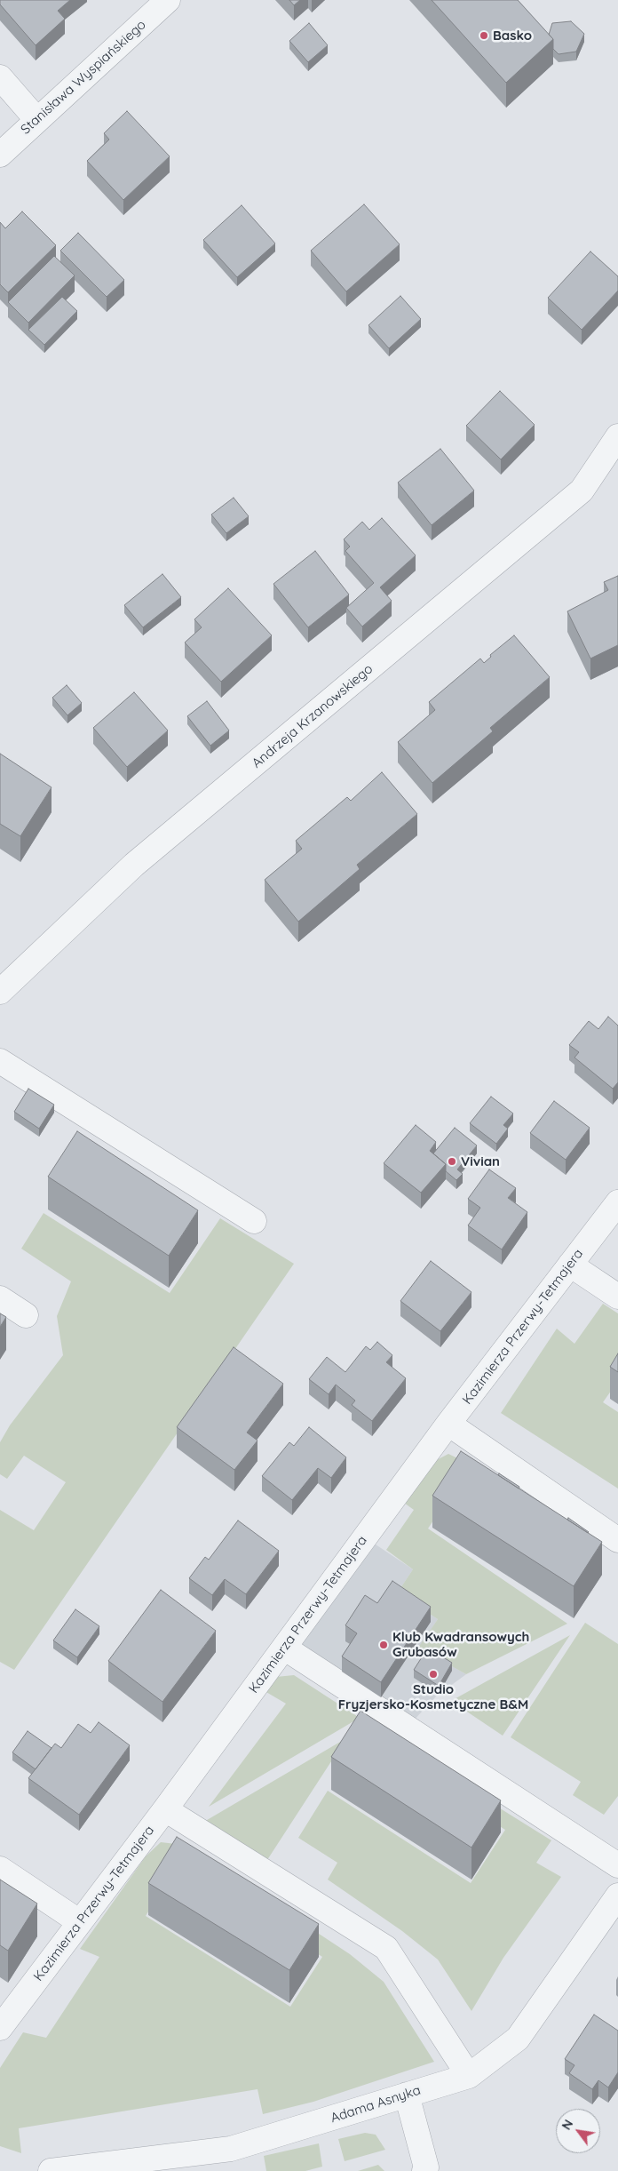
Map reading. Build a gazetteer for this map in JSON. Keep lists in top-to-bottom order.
{
  "streets": {
    "street": [
      "Stanisława Wyspiańskiego",
      "Andrzeja Krzanowskiego",
      "Kazimierza Przerwy-Tetmajera",
      "Adama Asnyka"
    ]
  },
  "places": [
    "Basko",
    "Vivian",
    "Klub Kwadransowych Grubasów",
    "Studio Fryzjersko-Kosmetyczne B&M"
  ],
  "north": "top left"
}
